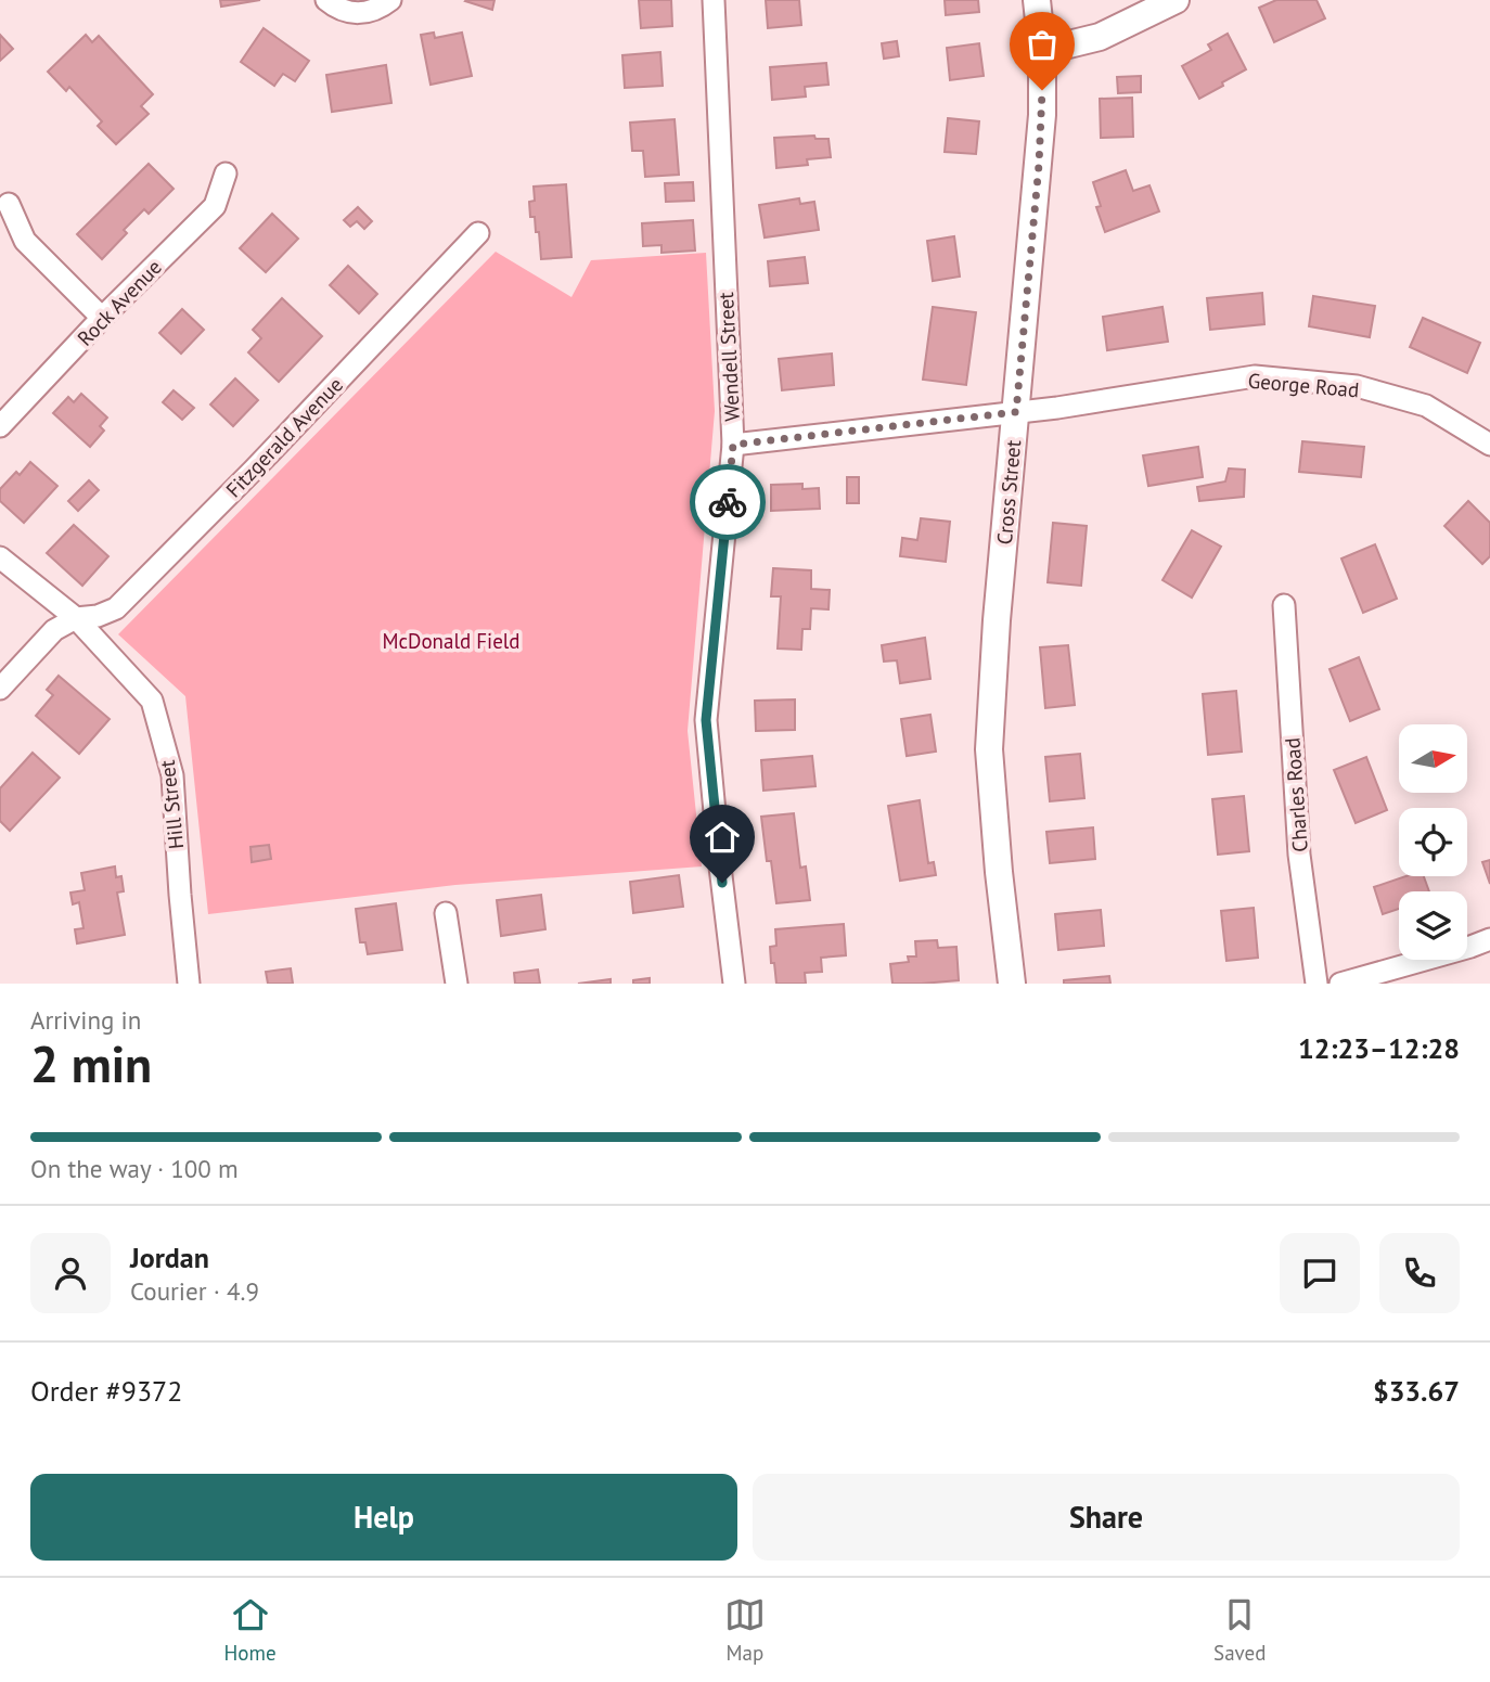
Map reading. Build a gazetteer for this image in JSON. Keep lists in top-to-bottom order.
{
  "streets": {
    "street": [
      "Rock Avenue",
      "Wendell Street",
      "George Road",
      "Fitzgerald Avenue",
      "Cross Street",
      "Charles Road",
      "Hill Street"
    ]
  },
  "crossings": [
    ["Wendell Street", "George Road"],
    ["George Road", "Cross Street"],
    ["Fitzgerald Avenue", "Hill Street"]
  ],
  "parks": ["McDonald Field"],
  "north": "right",
  "page": {
    "heading": ["2 min", "Arriving in", "12:23–12:28"],
    "panel": [
      "Jordan",
      "Courier · 4.9",
      "Order #9372",
      "$33.67"
    ],
    "bar": "On the way · 100 m",
    "buttons": ["Help", "Share"],
    "tabs": ["Home", "Map", "Saved"]
  }
}
